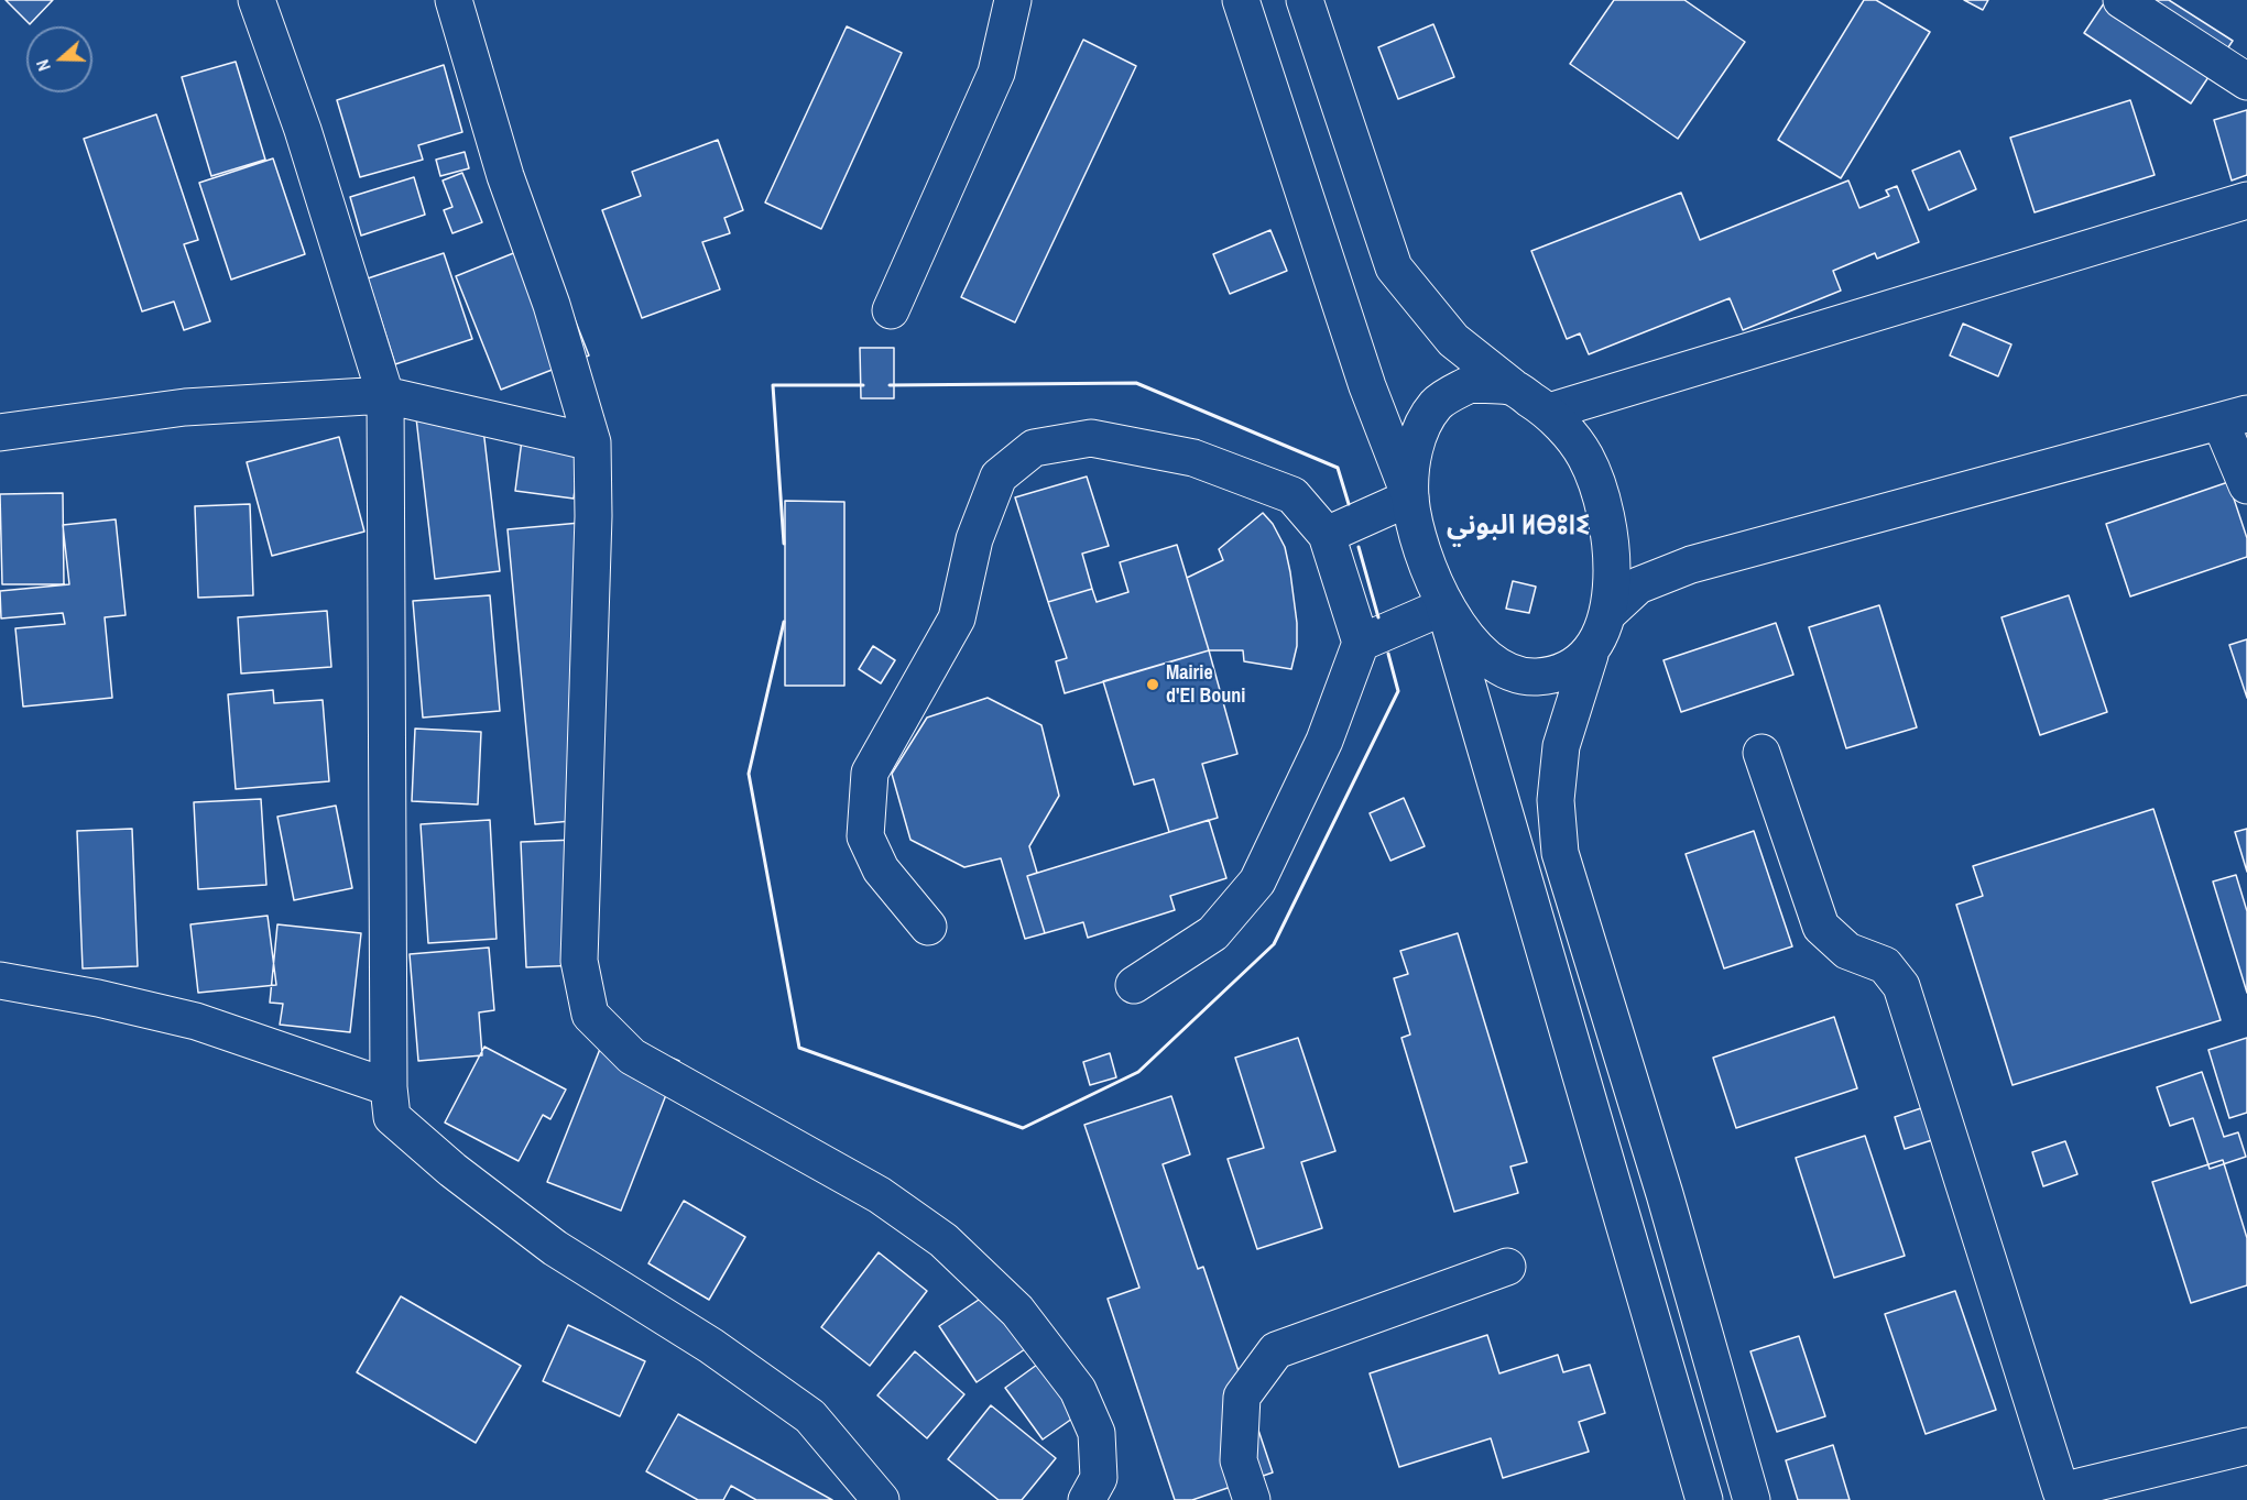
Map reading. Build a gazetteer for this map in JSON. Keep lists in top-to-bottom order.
{
  "districts": ["البوني ⵍⴱⵓⵏⵉ"],
  "places": ["Mairie d'El Bouni"],
  "north": "left"
}
